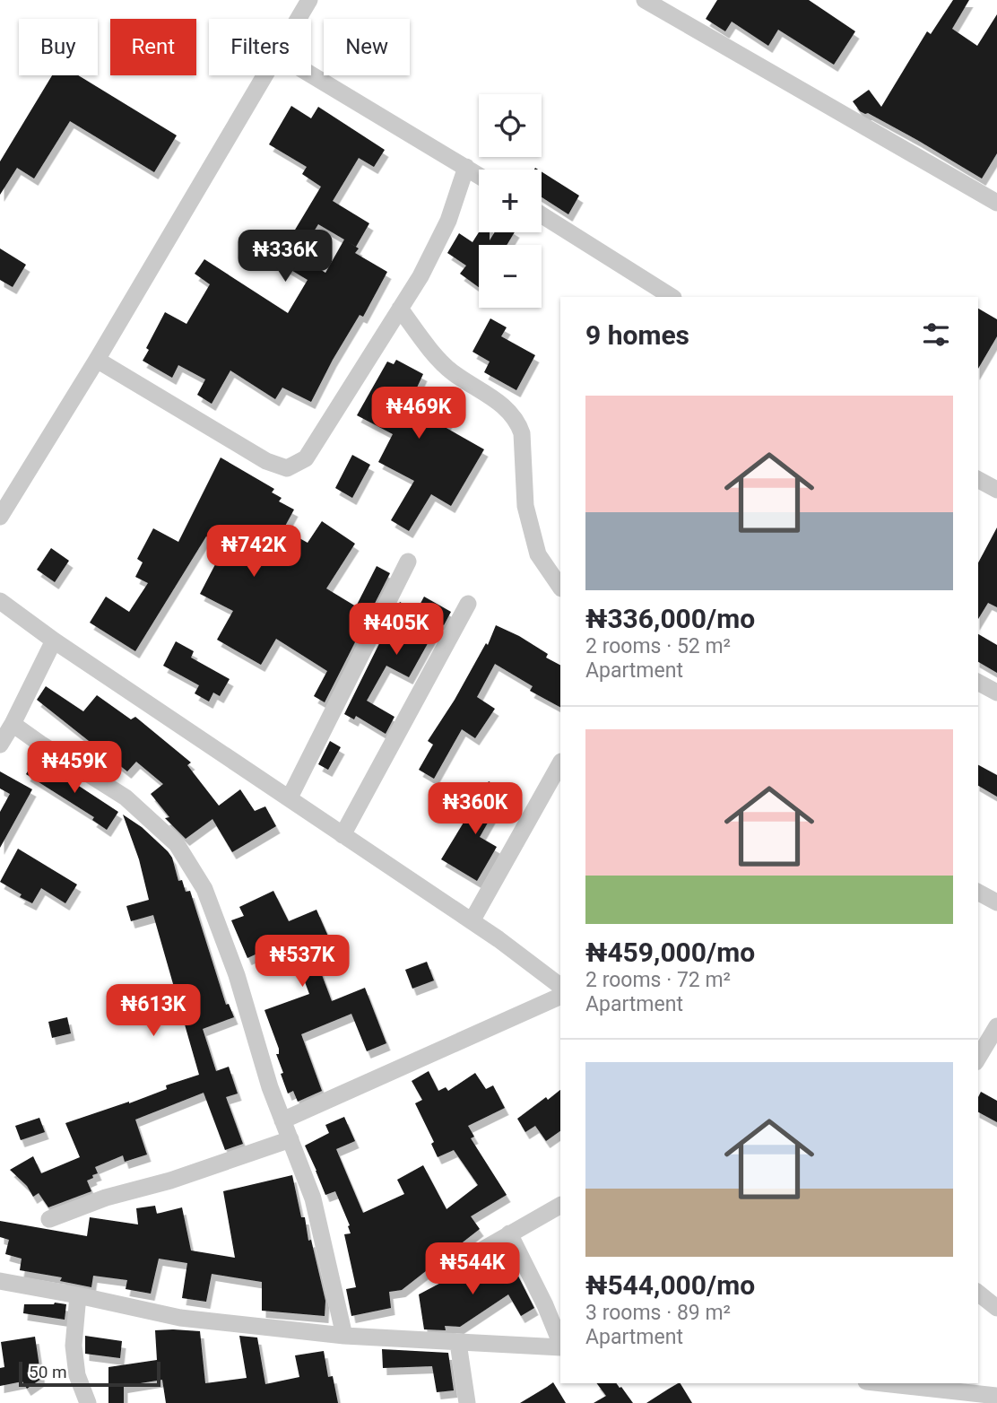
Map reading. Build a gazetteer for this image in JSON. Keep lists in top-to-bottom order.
{
  "scale_bar": "50 m",
  "page": {
    "chip": [
      "Buy",
      "Rent",
      "Filters",
      "New"
    ],
    "map_buttons": ["+", "−"],
    "price": [
      "₦336K",
      "₦469K",
      "₦742K",
      "₦405K",
      "₦459K",
      "₦360K",
      "₦537K",
      "₦613K",
      "₦544K"
    ],
    "heading": "9 homes",
    "list": [
      {
        "name": "₦336,000/mo",
        "note": "2 rooms · 52 m² · Apartment"
      },
      {
        "name": "₦459,000/mo",
        "note": "2 rooms · 72 m² · Apartment"
      },
      {
        "name": "₦544,000/mo",
        "note": "3 rooms · 89 m² · Apartment"
      }
    ],
    "scale": "50 m"
  }
}
